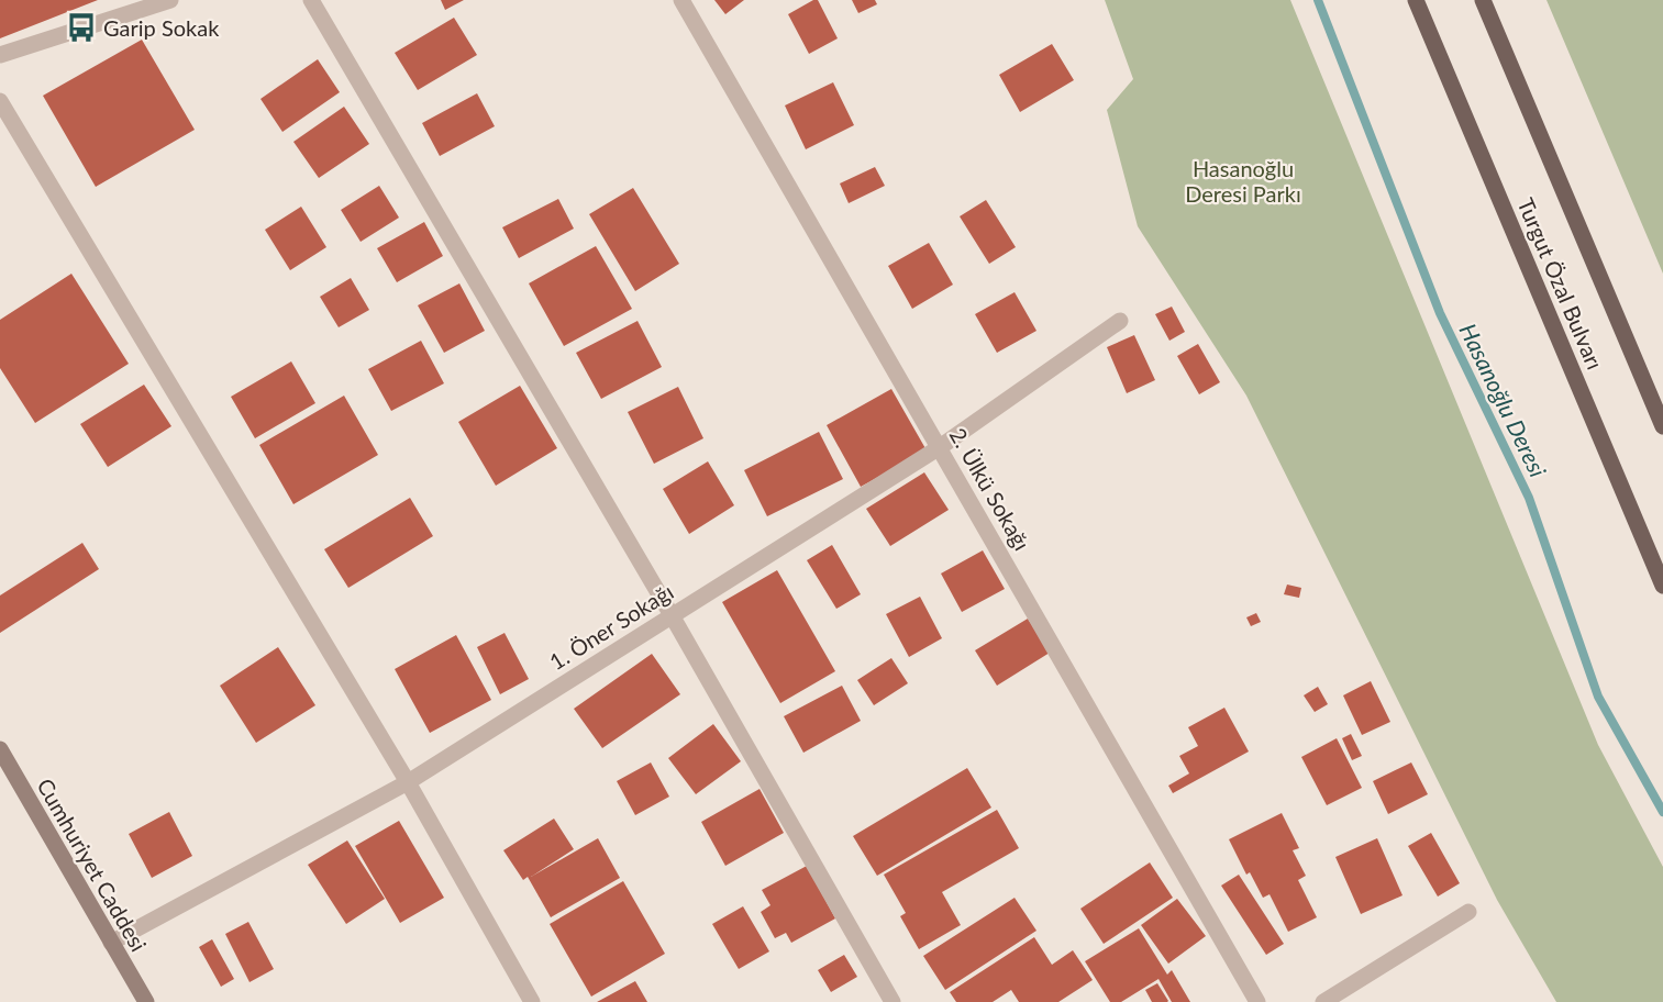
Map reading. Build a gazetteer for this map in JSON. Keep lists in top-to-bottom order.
{
  "streets": {
    "main road": ["Turgut Özal Bulvarı", "Cumhuriyet Caddesi"],
    "street": ["2. Ülkü Sokağı", "1. Öner Sokağı"]
  },
  "crossings": [
    ["2. Ülkü Sokağı", "1. Öner Sokağı"],
    ["1. Öner Sokağı", "Cumhuriyet Caddesi"]
  ],
  "water": ["Hasanoğlu Deresi"],
  "parks": ["Hasanoğlu Deresi Parkı"],
  "places": {
    "bus stop": ["Garip Sokak"]
  }
}
